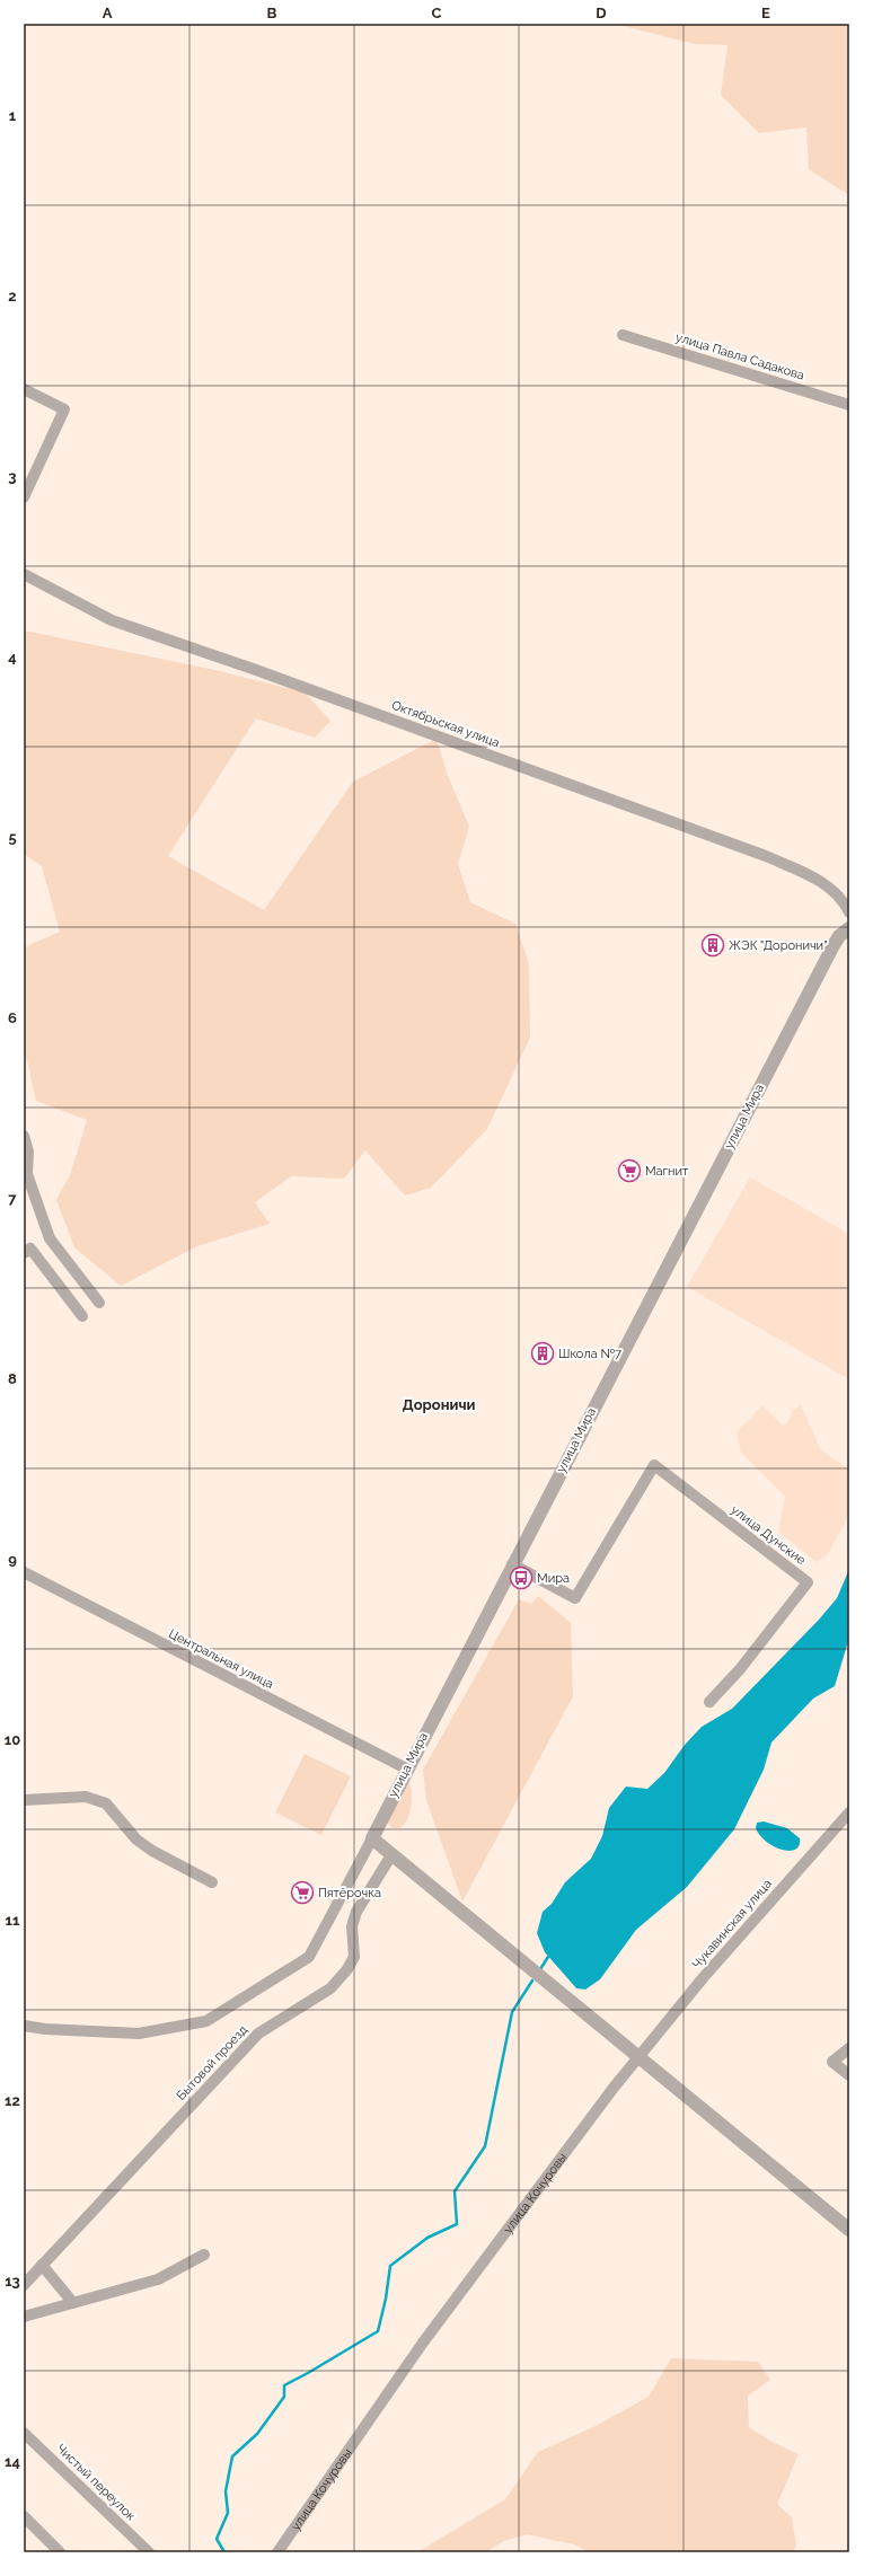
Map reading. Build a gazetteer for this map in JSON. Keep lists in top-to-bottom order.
{
  "streets": {
    "street": [
      "улица Павла Садакова",
      "Октябрьская улица",
      "улица Мира",
      "улица Дунские",
      "Центральная улица",
      "Чукавинская улица",
      "Бытовой проезд",
      "улица Кочуровы",
      "Чистый переулок"
    ]
  },
  "crossings": [
    ["улица Мира", "улица Дунские"],
    ["улица Мира", "Центральная улица"],
    ["Чукавинская улица", "улица Кочуровы"]
  ],
  "districts": ["Дороничи"],
  "places": {
    "building": ["ЖЭК \"Дороничи\"", "Школа №7"],
    "supermarket": ["Магнит", "Пятёрочка"],
    "bus stop": ["Мира"]
  },
  "grid": {
    "columns": [
      "A",
      "B",
      "C",
      "D",
      "E"
    ],
    "rows": [
      "1",
      "2",
      "3",
      "4",
      "5",
      "6",
      "7",
      "8",
      "9",
      "10",
      "11",
      "12",
      "13",
      "14"
    ]
  }
}
